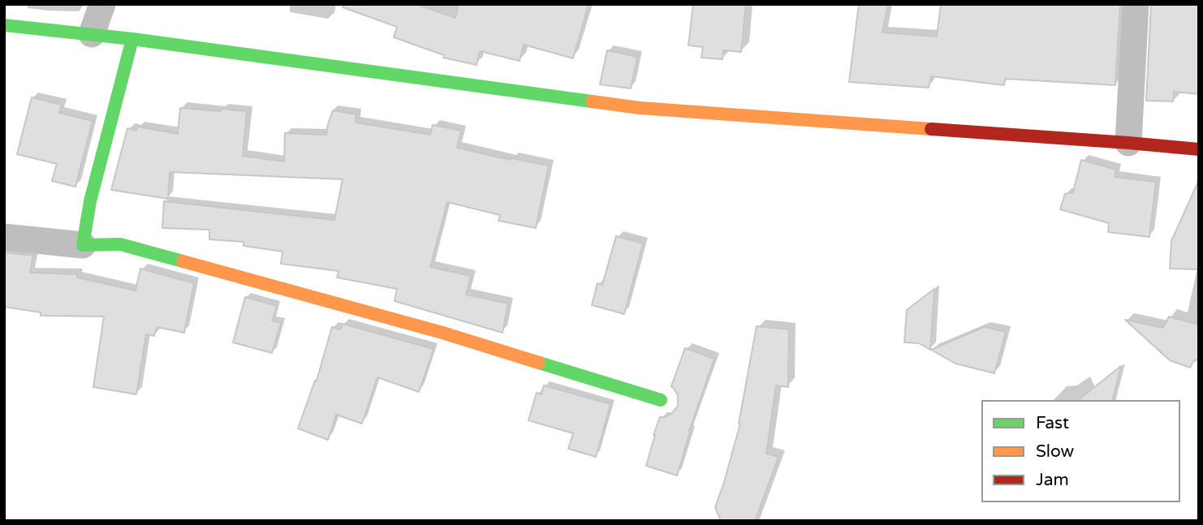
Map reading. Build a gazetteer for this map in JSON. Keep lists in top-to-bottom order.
{
  "legend": ["Fast", "Slow", "Jam"]
}
